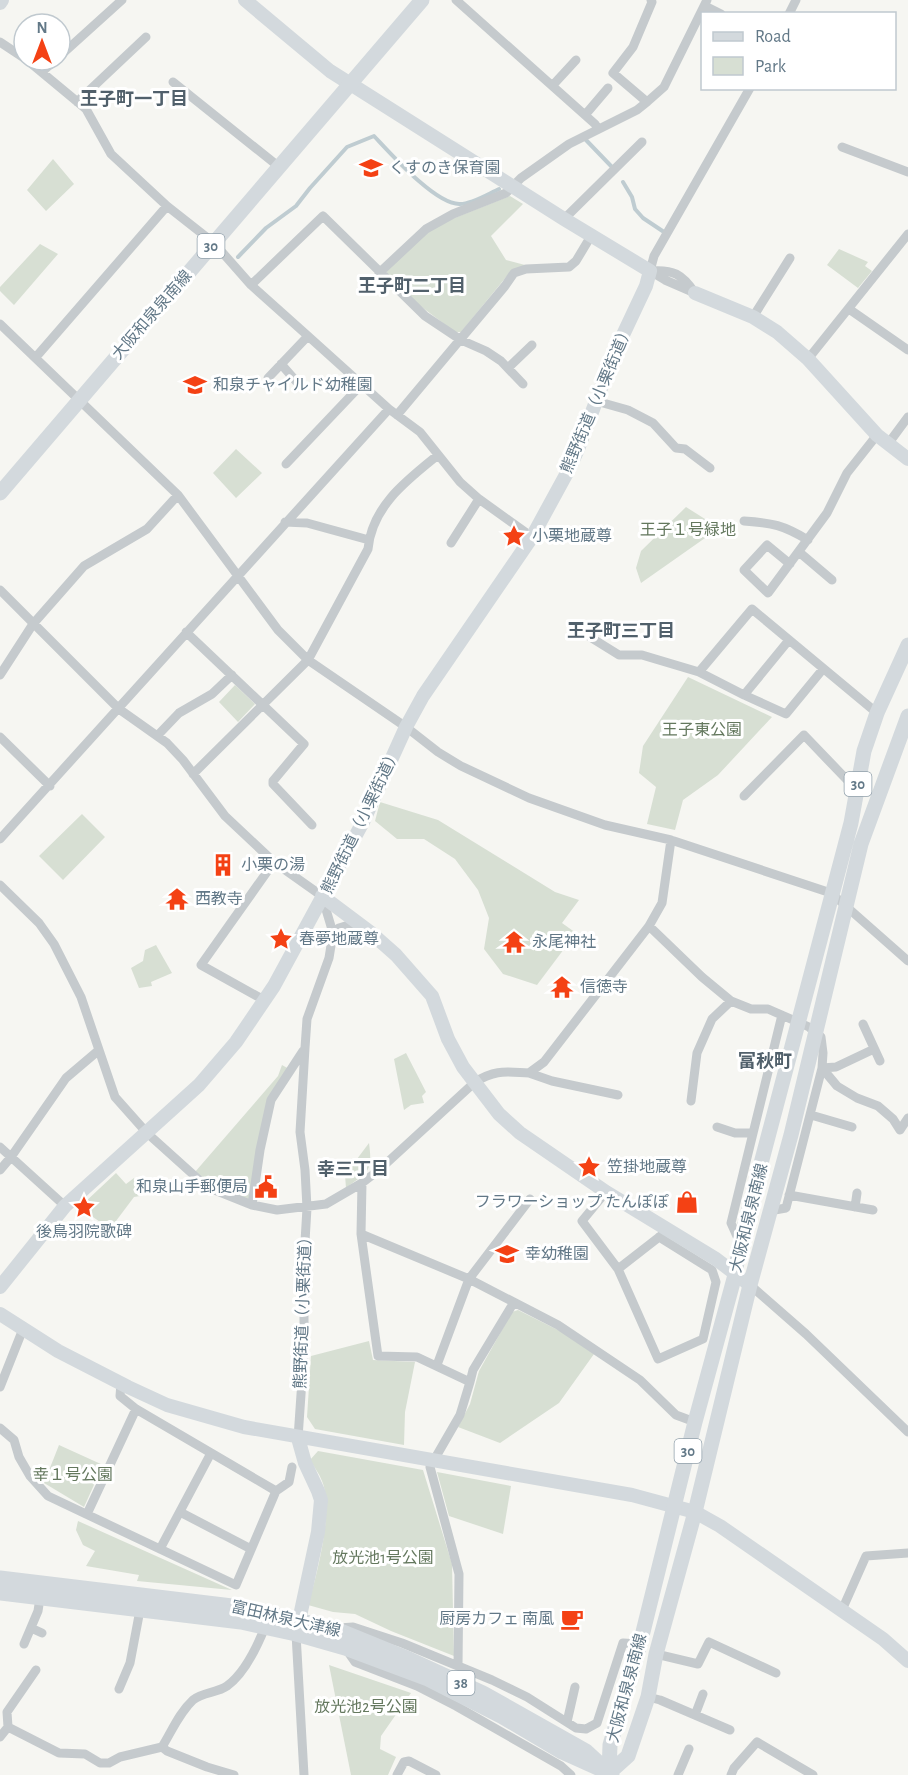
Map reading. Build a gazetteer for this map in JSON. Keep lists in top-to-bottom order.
{
  "streets": {
    "main road": [
      "30",
      "大阪和泉泉南線",
      "富田林泉大津線",
      "38"
    ],
    "street": ["熊野街道（小栗街道）"]
  },
  "crossings": [
    ["大阪和泉泉南線", "富田林泉大津線"],
    ["熊野街道（小栗街道）", "富田林泉大津線"]
  ],
  "districts": [
    "王子町一丁目",
    "王子町二丁目",
    "王子町三丁目",
    "富秋町",
    "幸三丁目"
  ],
  "parks": [
    "王子１号緑地",
    "王子東公園",
    "幸１号公園",
    "放光池1号公園",
    "放光池2号公園"
  ],
  "places": {
    "school or university": ["くすのき保育園", "和泉チャイルド幼稚園", "幸幼稚園"],
    "place": [
      "小栗地蔵尊",
      "春夢地蔵尊",
      "笠掛地蔵尊",
      "後鳥羽院歌碑"
    ],
    "building": ["小栗の湯"],
    "temple": ["西教寺", "永尾神社", "信徳寺"],
    "public building": ["和泉山手郵便局"],
    "shop": ["フラワーショップ たんぽぽ"],
    "cafe": ["厨房カフェ 南風"]
  },
  "legend": ["Road", "Park"],
  "north": "top"
}
